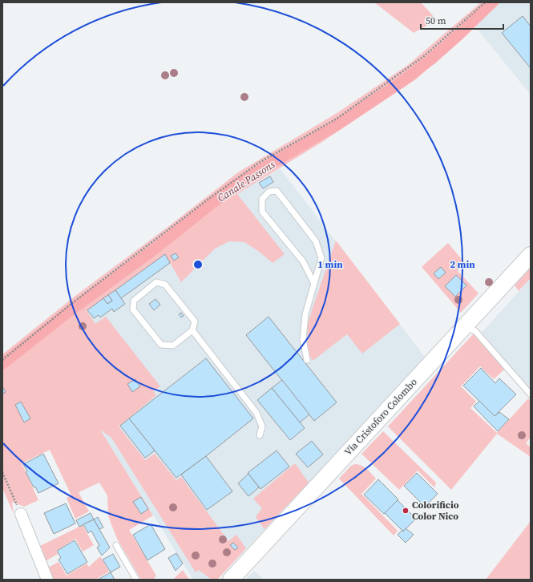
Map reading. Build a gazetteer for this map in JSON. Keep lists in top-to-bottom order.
{
  "streets": {
    "main road": ["Via Cristoforo Colombo"]
  },
  "water": ["Canale Passons"],
  "places": ["Colorificio Color Nico"],
  "scale_bar": "50 m",
  "rings": ["1 min", "2 min"]
}
